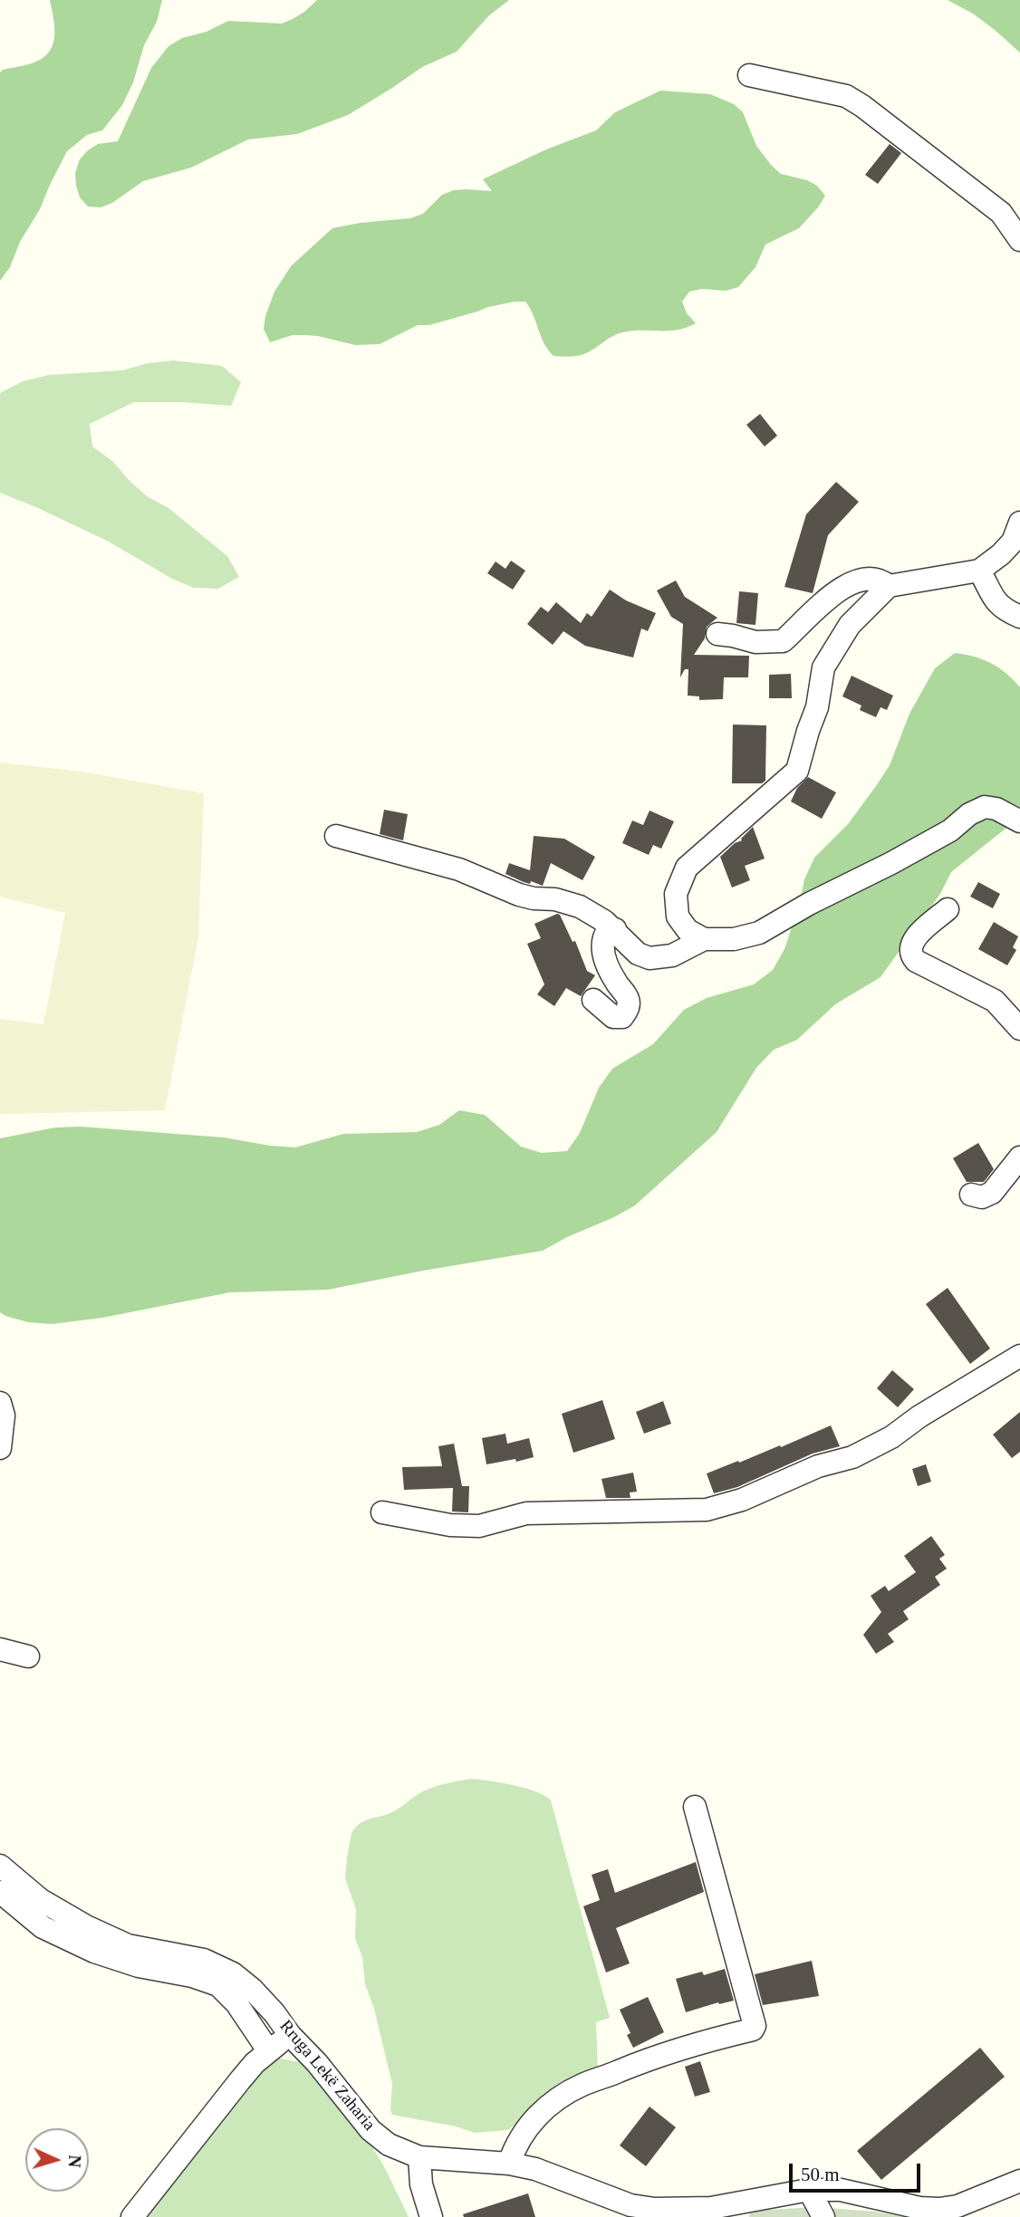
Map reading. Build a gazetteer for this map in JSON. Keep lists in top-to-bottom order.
{
  "streets": {
    "street": ["Rruga Lekë Zaharia"]
  },
  "scale_bar": "50 m",
  "north": "right"
}
